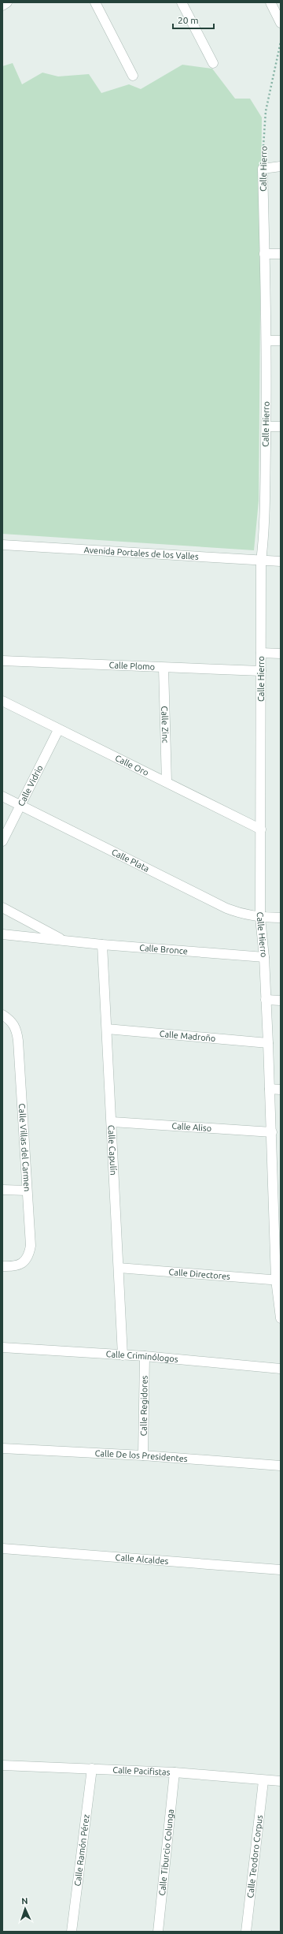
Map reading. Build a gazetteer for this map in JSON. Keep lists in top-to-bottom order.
{
  "streets": {
    "street": [
      "Calle Hierro",
      "Avenida Portales de los Valles",
      "Calle Plomo",
      "Calle Zinc",
      "Calle Oro",
      "Calle Vidrio",
      "Calle Plata",
      "Calle Bronce",
      "Calle Madroño",
      "Calle Aliso",
      "Calle Villas del Carmen",
      "Calle Capulín",
      "Calle Directores",
      "Calle Criminólogos",
      "Calle Regidores",
      "Calle De los Presidentes",
      "Calle Alcaldes",
      "Calle Pacifistas",
      "Calle Ramón Pérez",
      "Calle Tiburcio Colunga",
      "Calle Teodoro Corpus"
    ]
  },
  "crossings": [
    ["Calle Hierro", "Avenida Portales de los Valles"],
    ["Calle Hierro", "Calle Plomo"],
    ["Calle Hierro", "Calle Oro"],
    ["Calle Hierro", "Calle Plata"],
    ["Calle Hierro", "Calle Bronce"],
    ["Calle Hierro", "Calle Madroño"],
    ["Calle Hierro", "Calle Aliso"],
    ["Calle Hierro", "Calle Directores"],
    ["Calle Plomo", "Calle Zinc"],
    ["Calle Zinc", "Calle Oro"],
    ["Calle Oro", "Calle Vidrio"],
    ["Calle Vidrio", "Calle Plata"],
    ["Calle Bronce", "Calle Capulín"],
    ["Calle Madroño", "Calle Capulín"],
    ["Calle Aliso", "Calle Capulín"],
    ["Calle Capulín", "Calle Directores"],
    ["Calle Capulín", "Calle Criminólogos"],
    ["Calle Criminólogos", "Calle Regidores"],
    ["Calle Regidores", "Calle De los Presidentes"],
    ["Calle Pacifistas", "Calle Ramón Pérez"],
    ["Calle Pacifistas", "Calle Tiburcio Colunga"],
    ["Calle Pacifistas", "Calle Teodoro Corpus"]
  ],
  "scale_bar": "20 m",
  "north": "top"
}
